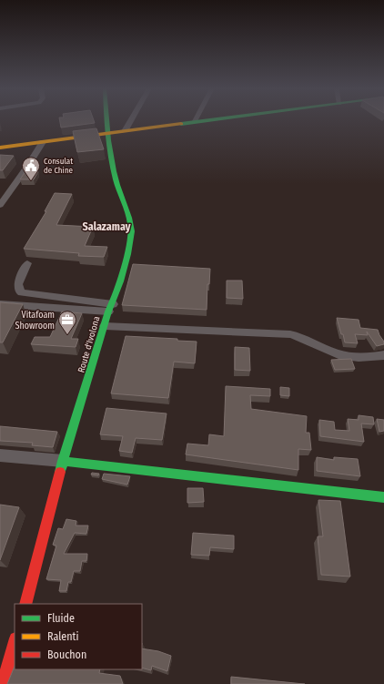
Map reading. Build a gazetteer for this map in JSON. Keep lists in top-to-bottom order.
{
  "streets": {
    "street": ["Route d'Ivolona"]
  },
  "districts": ["Salazamay"],
  "places": {
    "public building": ["Consulat de Chine"],
    "office": ["Vitafoam Showroom"]
  },
  "legend": ["Fluide", "Ralenti", "Bouchon"]
}
